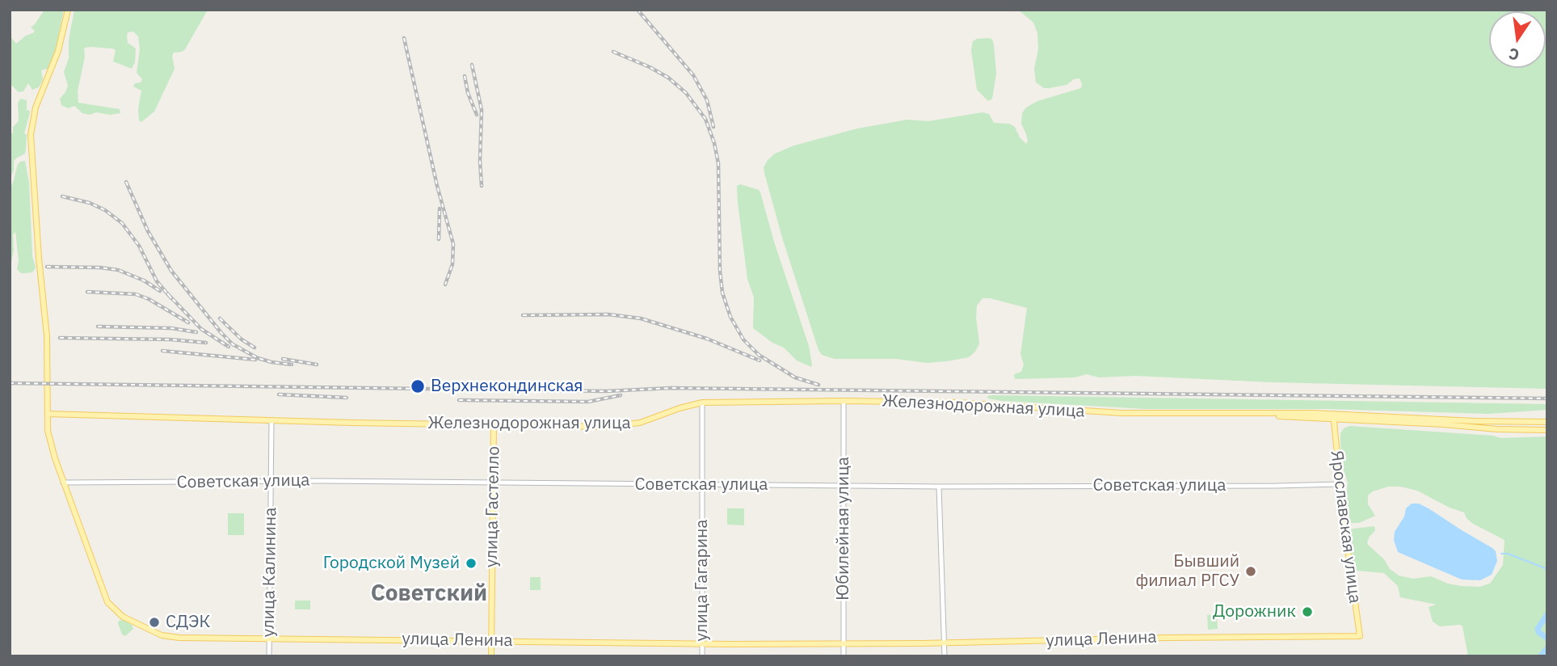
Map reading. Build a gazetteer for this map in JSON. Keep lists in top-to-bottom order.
{
  "streets": {
    "main road": [
      "Железнодорожная улица",
      "улица Гастелло",
      "Ярославская улица",
      "улица Ленина"
    ],
    "street": [
      "Советская улица",
      "Юбилейная улица",
      "улица Калинина",
      "улица Гагарина"
    ]
  },
  "crossings": [
    ["Железнодорожная улица", "улица Гастелло"],
    ["Железнодорожная улица", "Ярославская улица"],
    ["Железнодорожная улица", "Юбилейная улица"],
    ["Железнодорожная улица", "улица Калинина"],
    ["Железнодорожная улица", "улица Гагарина"],
    ["Советская улица", "улица Гастелло"],
    ["Советская улица", "Ярославская улица"],
    ["Советская улица", "Юбилейная улица"],
    ["Советская улица", "улица Калинина"],
    ["Советская улица", "улица Гагарина"],
    ["Советская улица", "улица Ленина"],
    ["улица Гастелло", "улица Ленина"],
    ["Ярославская улица", "улица Ленина"],
    ["Юбилейная улица", "улица Ленина"],
    ["улица Калинина", "улица Ленина"],
    ["улица Гагарина", "улица Ленина"]
  ],
  "districts": ["Советский"],
  "places": [
    "Верхнекондинская",
    "Городской Музей",
    "Бывший филиал РГСУ",
    "Дорожник",
    "СДЭК"
  ],
  "north": "bottom"
}
